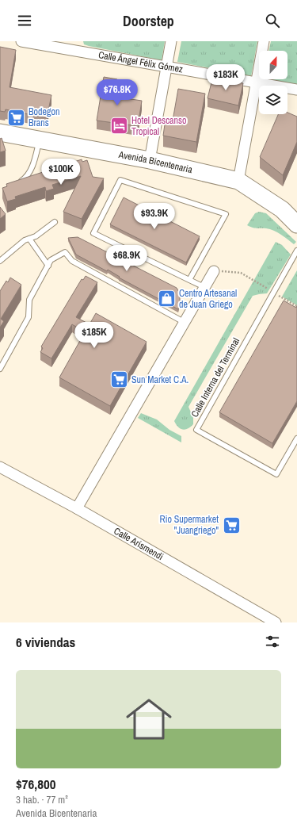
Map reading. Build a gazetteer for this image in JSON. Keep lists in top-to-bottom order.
{
  "streets": {
    "main road": ["Avenida Bicentenaria"],
    "street": ["Calle Ángel Félix Gómez", "Calle Arismendi"],
    "lane": ["Calle Interna del Terminal"]
  },
  "places": {
    "supermarket": ["Bodegon Brans", "Sun Market C.A.", "Rio Supermarket \"Juangriego\""],
    "hotel": ["Hotel Descanso Tropical"],
    "shop": ["Centro Artesanal de Juan Griego"]
  },
  "north": "top",
  "page": {
    "header": "Doorstep",
    "price": [
      "$183K",
      "$76.8K",
      "$100K",
      "$93.9K",
      "$68.9K",
      "$185K"
    ],
    "heading": "6 viviendas",
    "list": [
      {
        "name": "$76,800",
        "note": "3 hab. · 77 m² · Avenida Bicentenaria"
      }
    ]
  }
}
